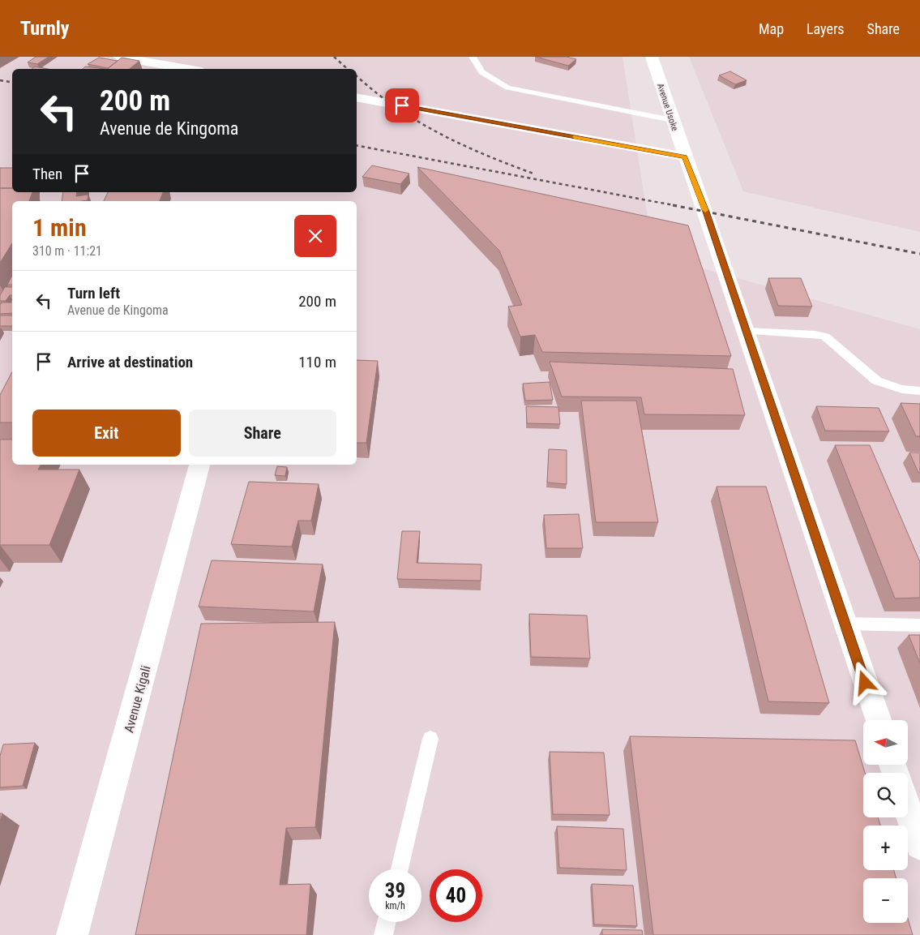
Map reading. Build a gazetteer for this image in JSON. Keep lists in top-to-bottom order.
{
  "streets": {
    "street": ["Avenue Usoke", "Avenue Kigali"]
  },
  "north": "left",
  "page": {
    "header": "Turnly",
    "nav": ["Map", "Layers", "Share"],
    "turn": ["200 m", "Avenue de Kingoma"],
    "then": "Then",
    "heading": ["1 min", "310 m · 11:21"],
    "list": [
      {
        "name": "Turn left",
        "note": "Avenue de Kingoma",
        "value": "200 m"
      },
      {
        "name": "Arrive at destination",
        "value": "110 m"
      }
    ],
    "buttons": ["Exit", "Share"],
    "map_buttons": ["+", "−"],
    "speed": "39 km/h",
    "limit": "40"
  }
}
